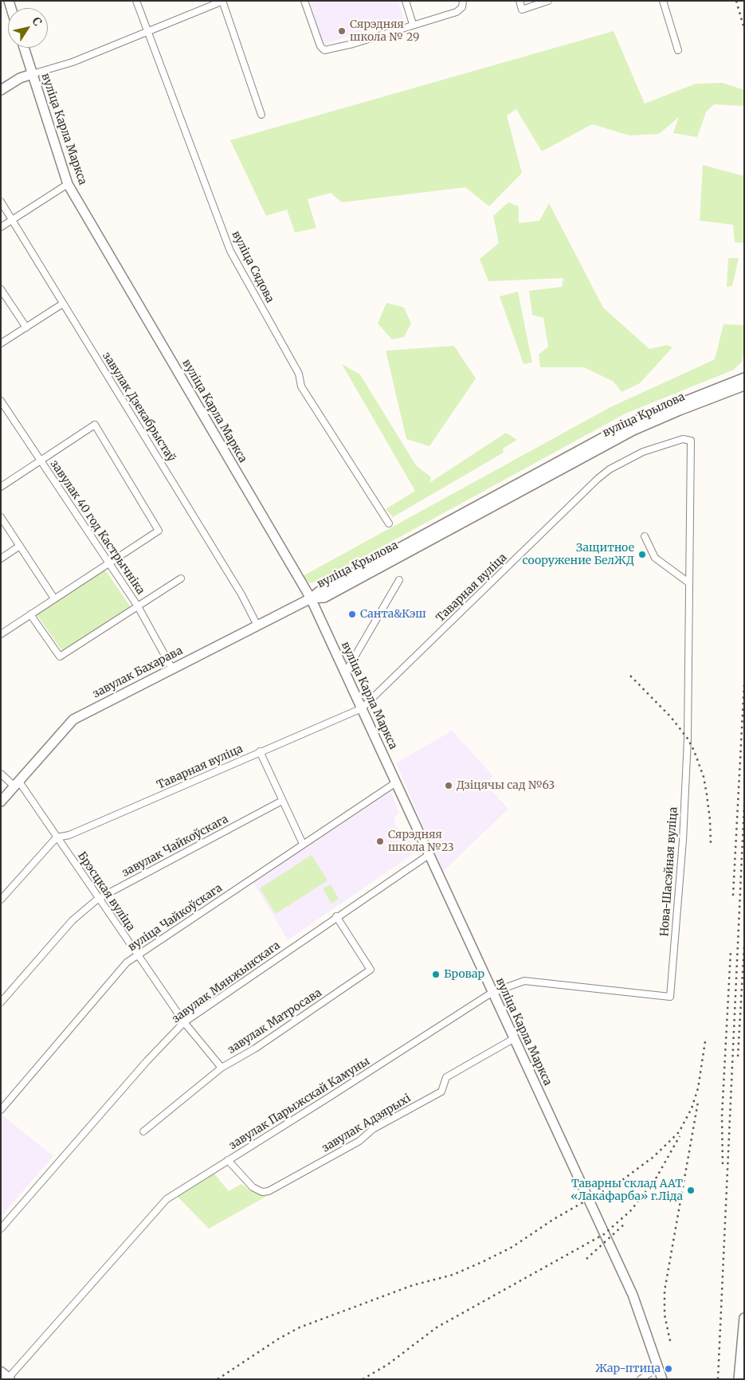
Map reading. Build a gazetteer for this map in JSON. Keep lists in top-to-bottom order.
{
  "streets": {
    "main road": ["вуліца Карла Маркса", "вуліца Крылова", "завулак Бахарава"],
    "street": [
      "вуліца Сядова",
      "завулак Дзекабрыстаў",
      "завулак 40 год Кастрычніка",
      "Таварная вуліца",
      "завулак Чайкоўскага",
      "Нова-Шасэйная вуліца",
      "Брэсцкая вуліца",
      "вуліца Чайкоўскага",
      "завулак Мянжынскага",
      "завулак Матросава",
      "завулак Парыжскай Камуны",
      "завулак Адзярыхі"
    ]
  },
  "crossings": [
    ["вуліца Карла Маркса", "вуліца Крылова"],
    ["вуліца Карла Маркса", "Таварная вуліца"],
    ["вуліца Карла Маркса", "завулак Бахарава"],
    ["вуліца Карла Маркса", "вуліца Чайкоўскага"],
    ["вуліца Карла Маркса", "завулак Мянжынскага"],
    ["вуліца Карла Маркса", "завулак Парыжскай Камуны"],
    ["вуліца Карла Маркса", "завулак Адзярыхі"],
    ["завулак Дзекабрыстаў", "завулак Бахарава"],
    ["вуліца Крылова", "завулак Бахарава"],
    ["завулак 40 год Кастрычніка", "завулак Бахарава"],
    ["Таварная вуліца", "Нова-Шасэйная вуліца"],
    ["Таварная вуліца", "Брэсцкая вуліца"],
    ["завулак Бахарава", "Брэсцкая вуліца"],
    ["завулак Чайкоўскага", "Брэсцкая вуліца"],
    ["Нова-Шасэйная вуліца", "завулак Парыжскай Камуны"],
    ["Брэсцкая вуліца", "вуліца Чайкоўскага"],
    ["Брэсцкая вуліца", "завулак Мянжынскага"],
    ["Брэсцкая вуліца", "завулак Матросава"],
    ["завулак Мянжынскага", "завулак Матросава"],
    ["завулак Парыжскай Камуны", "завулак Адзярыхі"]
  ],
  "places": [
    "Сярэдняя школа № 29",
    "Защитное сооружение БелЖД",
    "Санта&Кэш",
    "Дзіцячы сад №63",
    "Сярэдняя школа №23",
    "Бровар",
    "Таварны склад ААТ «Лакафарба» г.Ліда",
    "Жар-птица"
  ],
  "north": "top right"
}
